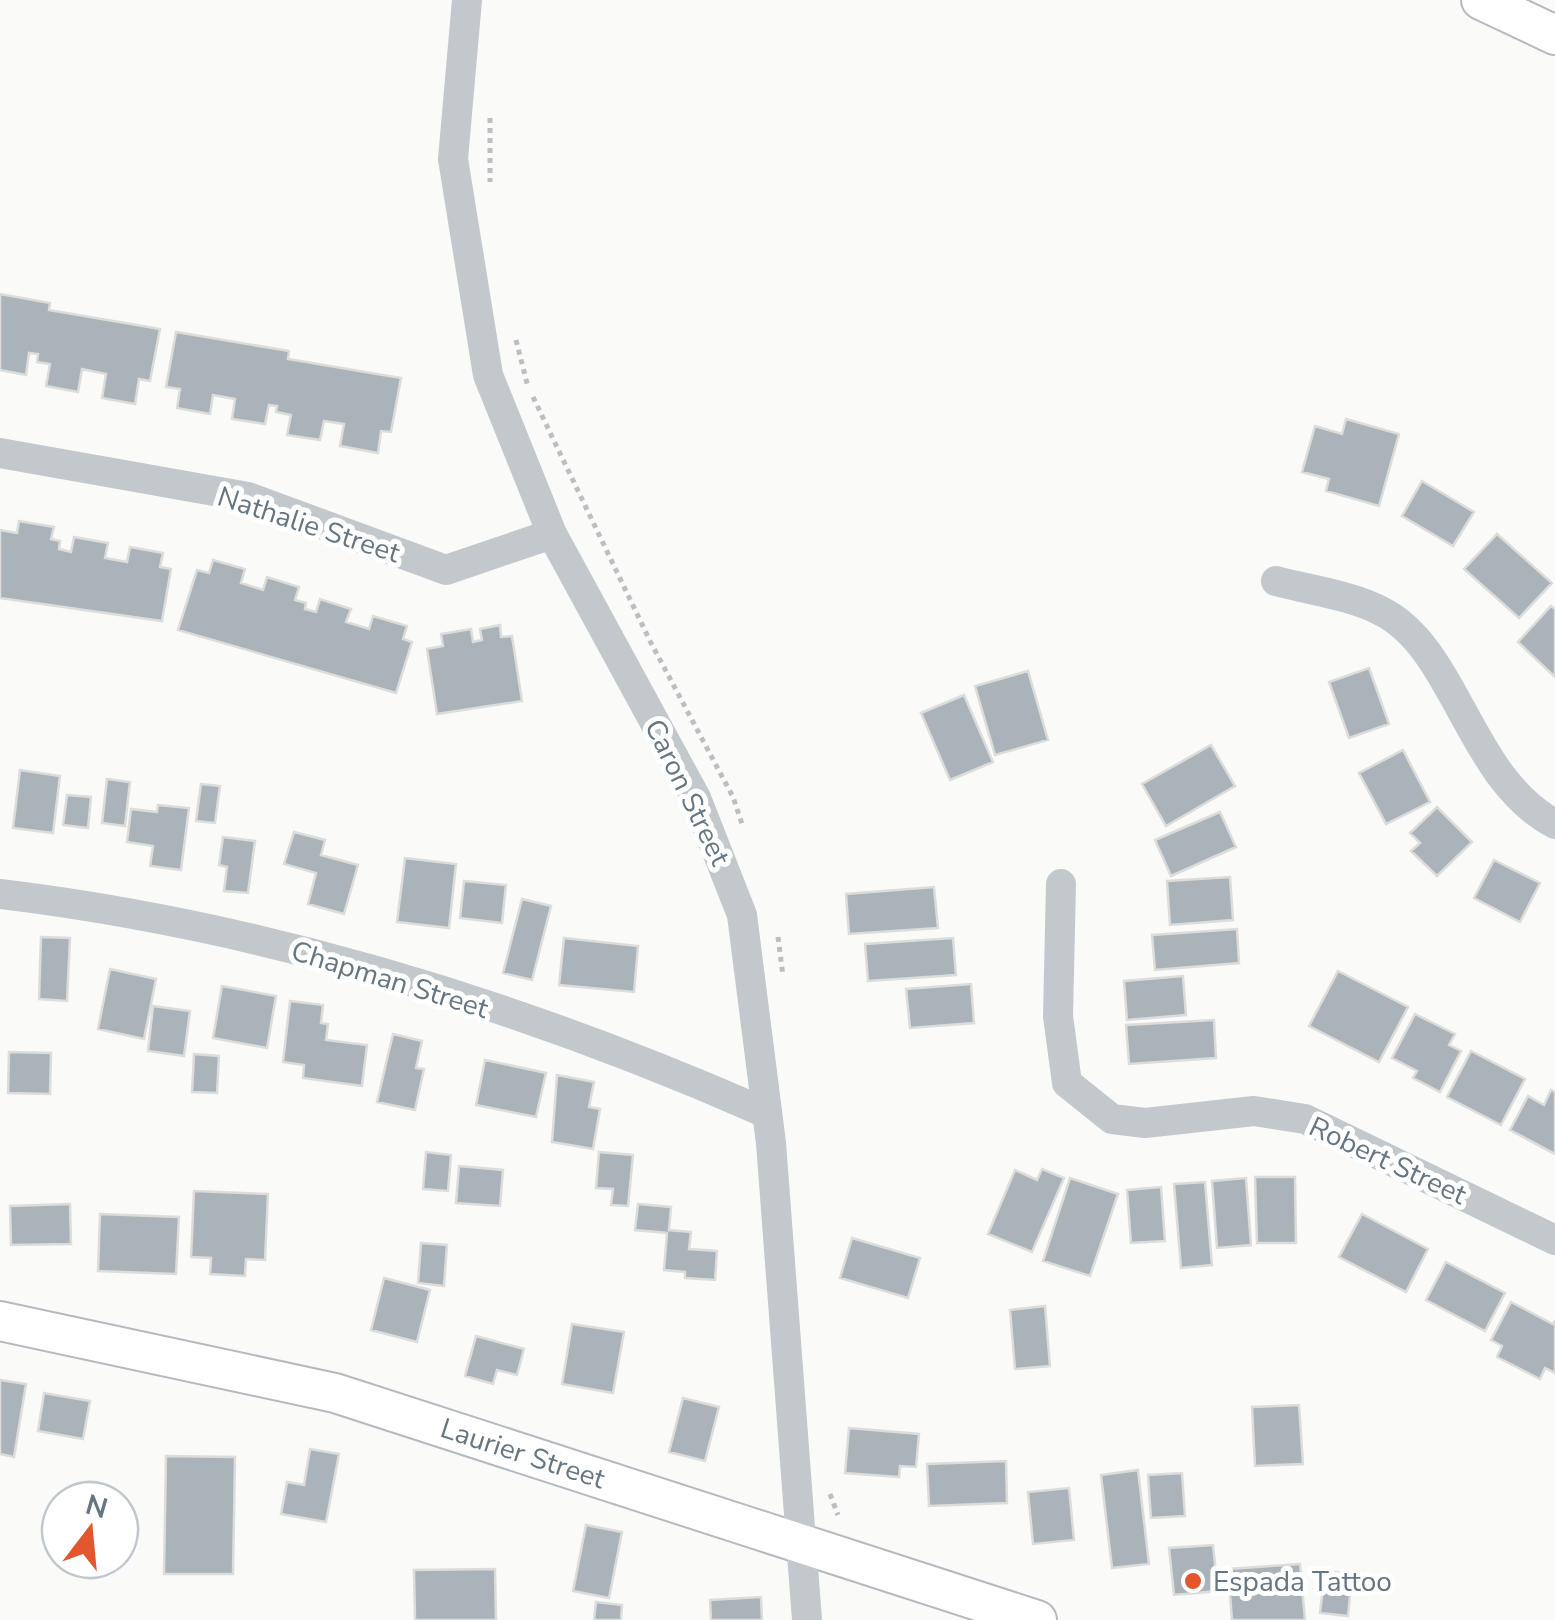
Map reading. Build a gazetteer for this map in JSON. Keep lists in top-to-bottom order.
{
  "streets": {
    "main road": ["Laurier Street"],
    "street": [
      "Nathalie Street",
      "Caron Street",
      "Chapman Street",
      "Robert Street"
    ]
  },
  "crossings": [
    ["Nathalie Street", "Caron Street"],
    ["Caron Street", "Chapman Street"],
    ["Caron Street", "Laurier Street"]
  ],
  "places": ["Espada Tattoo"],
  "north": "top"
}
